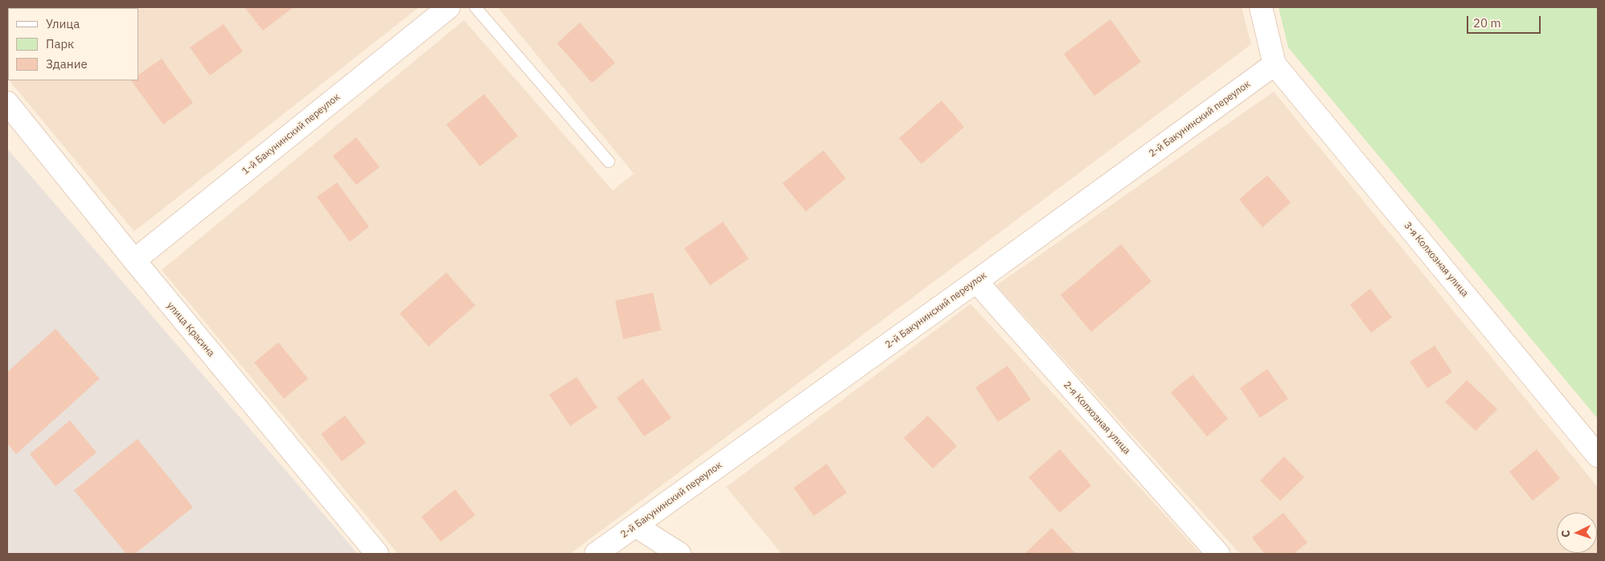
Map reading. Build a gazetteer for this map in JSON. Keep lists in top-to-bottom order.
{
  "streets": {
    "street": [
      "2-й Бакунинский переулок",
      "1-й Бакунинский переулок",
      "3-я Колхозная улица",
      "улица Красина",
      "2-я Колхозная улица"
    ]
  },
  "crossings": [
    ["2-й Бакунинский переулок", "3-я Колхозная улица"],
    ["2-й Бакунинский переулок", "2-я Колхозная улица"],
    ["1-й Бакунинский переулок", "улица Красина"]
  ],
  "legend": ["Улица", "Парк", "Здание"],
  "scale_bar": "20 m",
  "north": "left"
}
